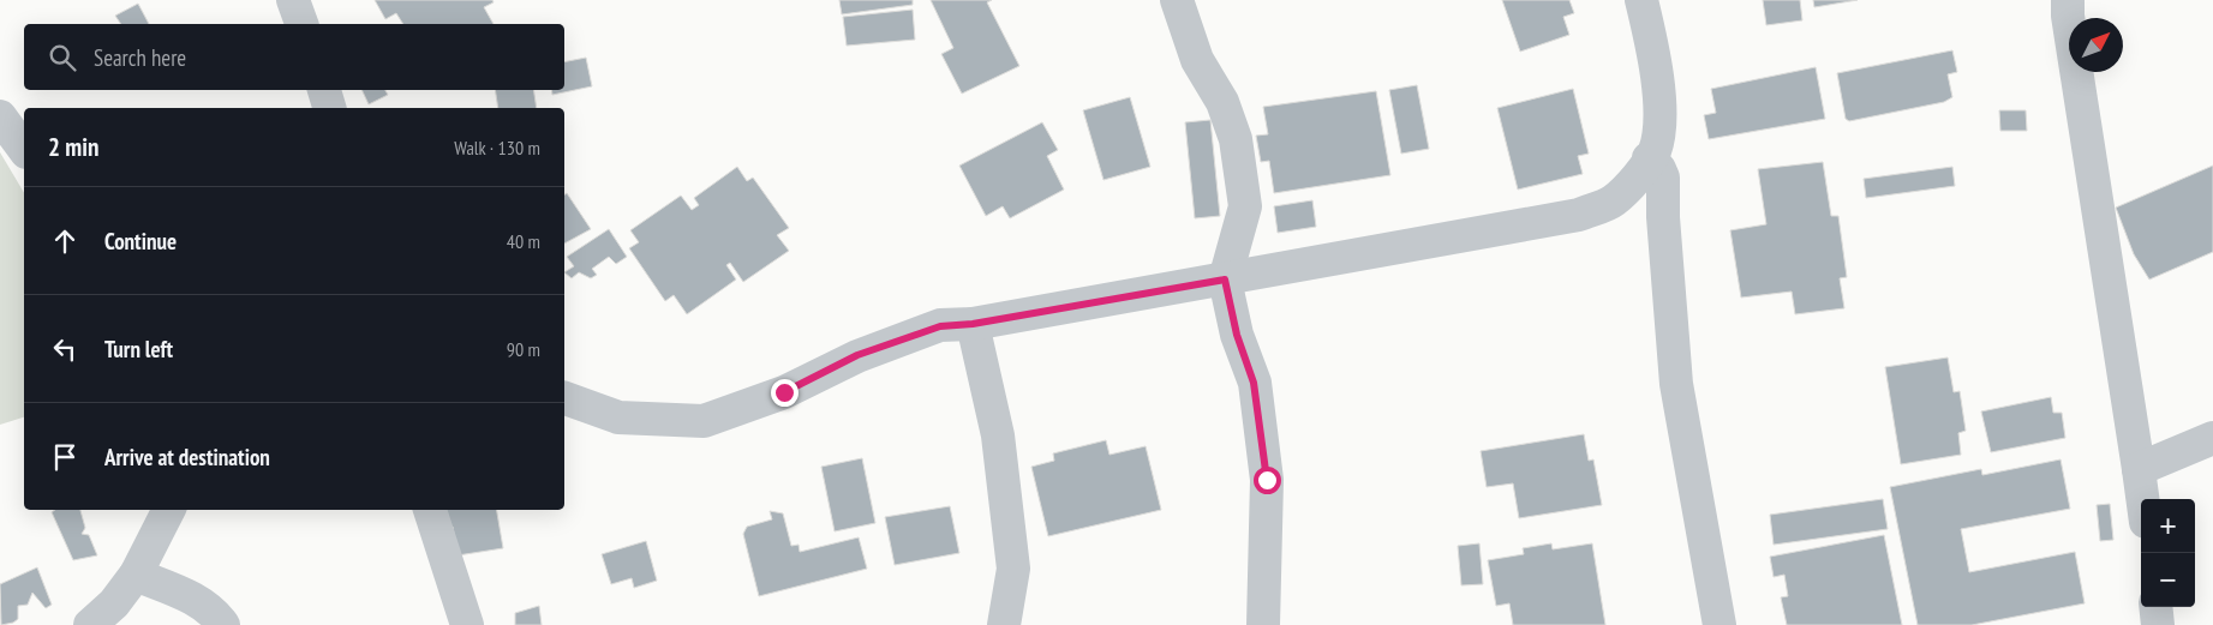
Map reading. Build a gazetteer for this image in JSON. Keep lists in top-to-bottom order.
{
  "north": "top right",
  "page": {
    "search": "Search here",
    "heading": ["2 min", "Walk · 130 m"],
    "list": [
      ["Continue", "40 m"],
      ["Turn left", "90 m"],
      "Arrive at destination"
    ],
    "map_buttons": ["+", "−"]
  }
}
